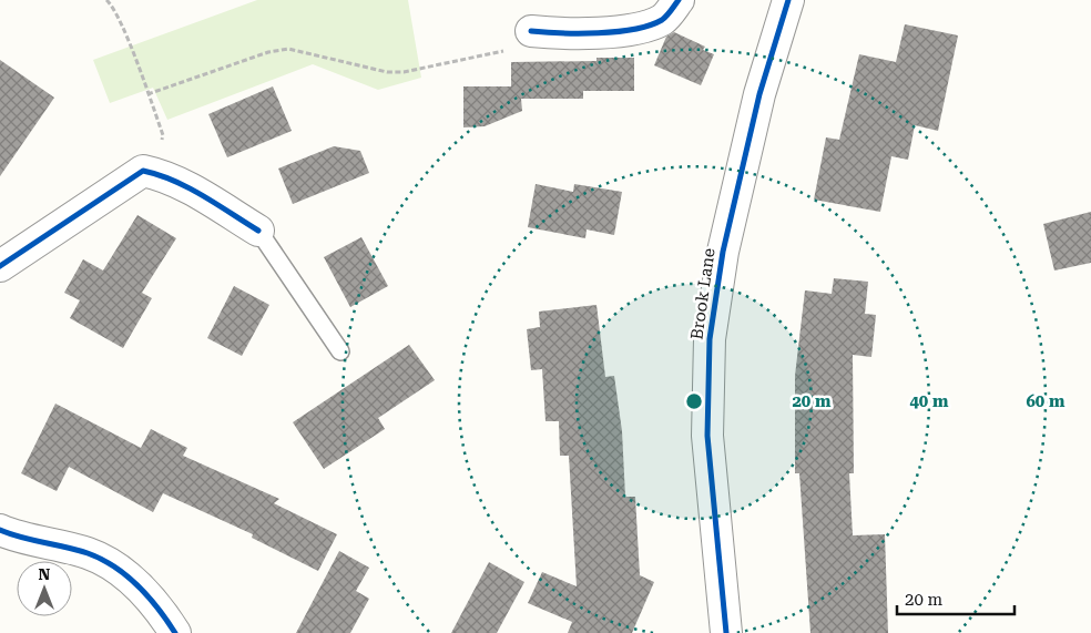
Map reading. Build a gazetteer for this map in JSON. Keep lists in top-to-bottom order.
{
  "streets": {
    "street": ["Brook Lane"]
  },
  "scale_bar": "20 m",
  "north": "top",
  "rings": ["20 m", "40 m", "60 m"]
}
